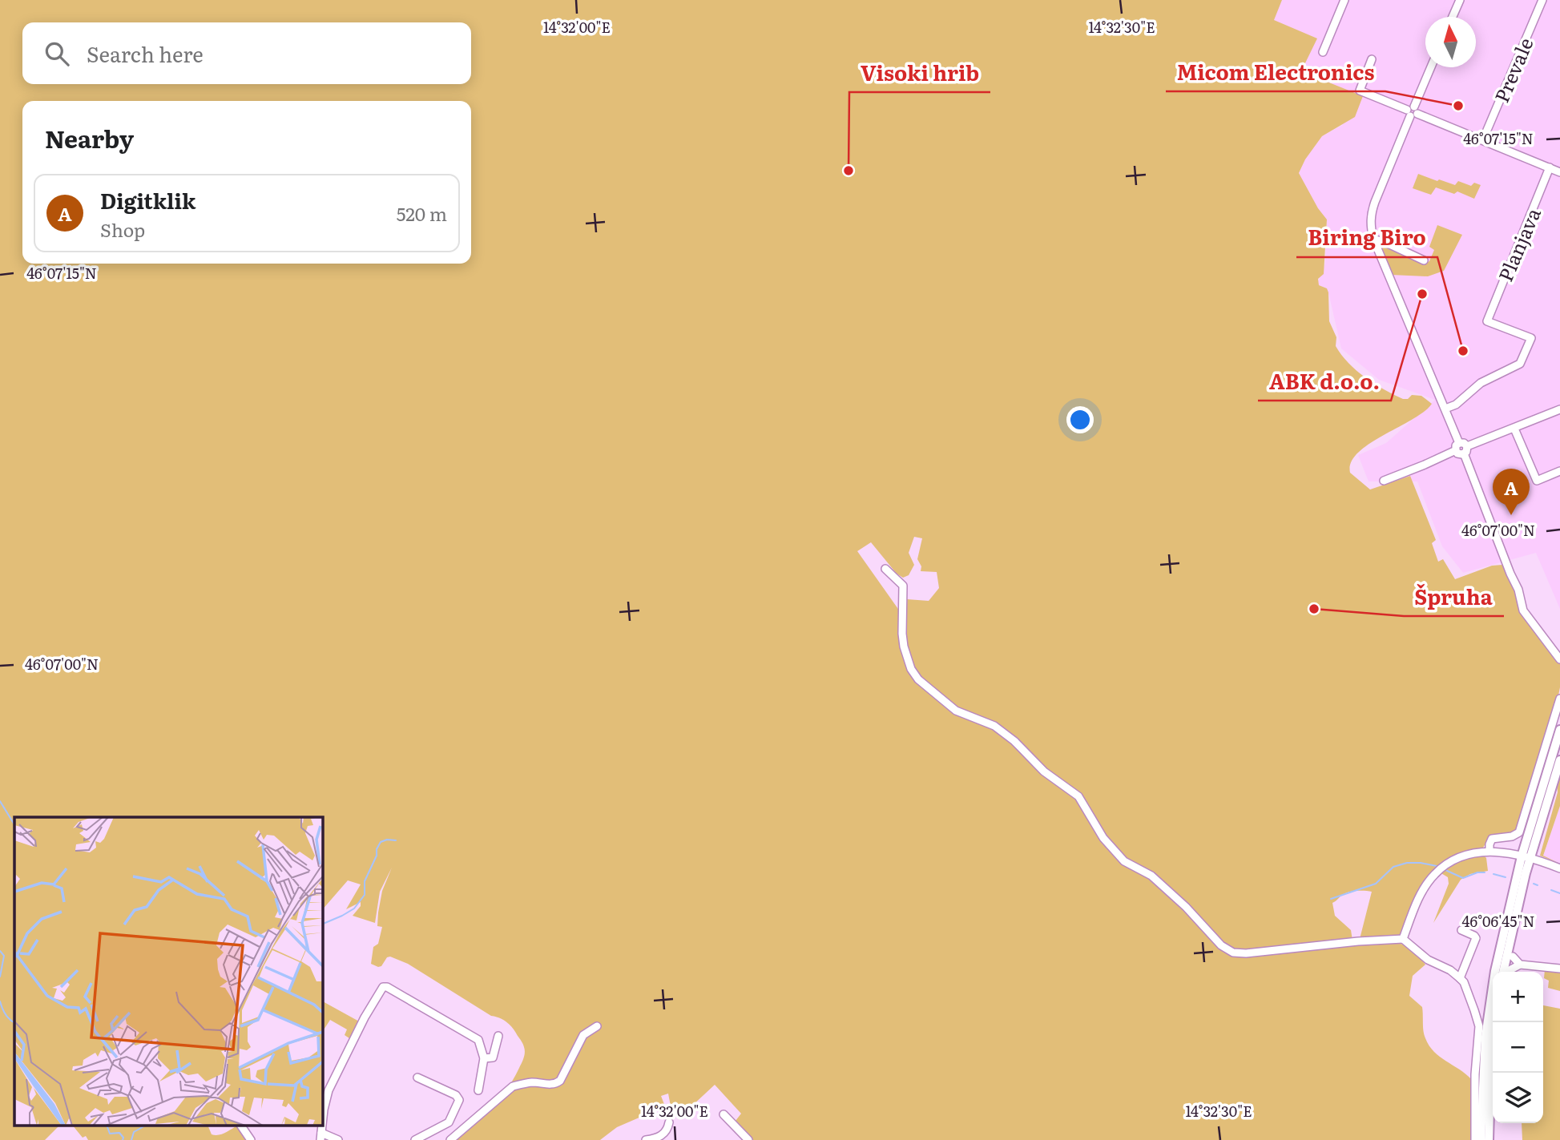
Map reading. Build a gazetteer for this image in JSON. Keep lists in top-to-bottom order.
{
  "streets": {
    "street": ["Prevale", "Planjava"]
  },
  "places": [
    "Micom Electronics",
    "Visoki hrib",
    "ABK d.o.o.",
    "Biring Biro",
    "Špruha"
  ],
  "north": "top",
  "page": {
    "search": "Search here",
    "heading": "Nearby",
    "list": [
      {
        "mark": "A",
        "name": "Digitklik",
        "note": "Shop",
        "value": "520 m"
      }
    ],
    "pins": "A",
    "map_buttons": ["+", "−"]
  },
  "coordinates": [
    "14°32'00\"E",
    "14°32'30\"E",
    "46°07'15\"N",
    "46°07'00\"N",
    "46°06'45\"N"
  ]
}
